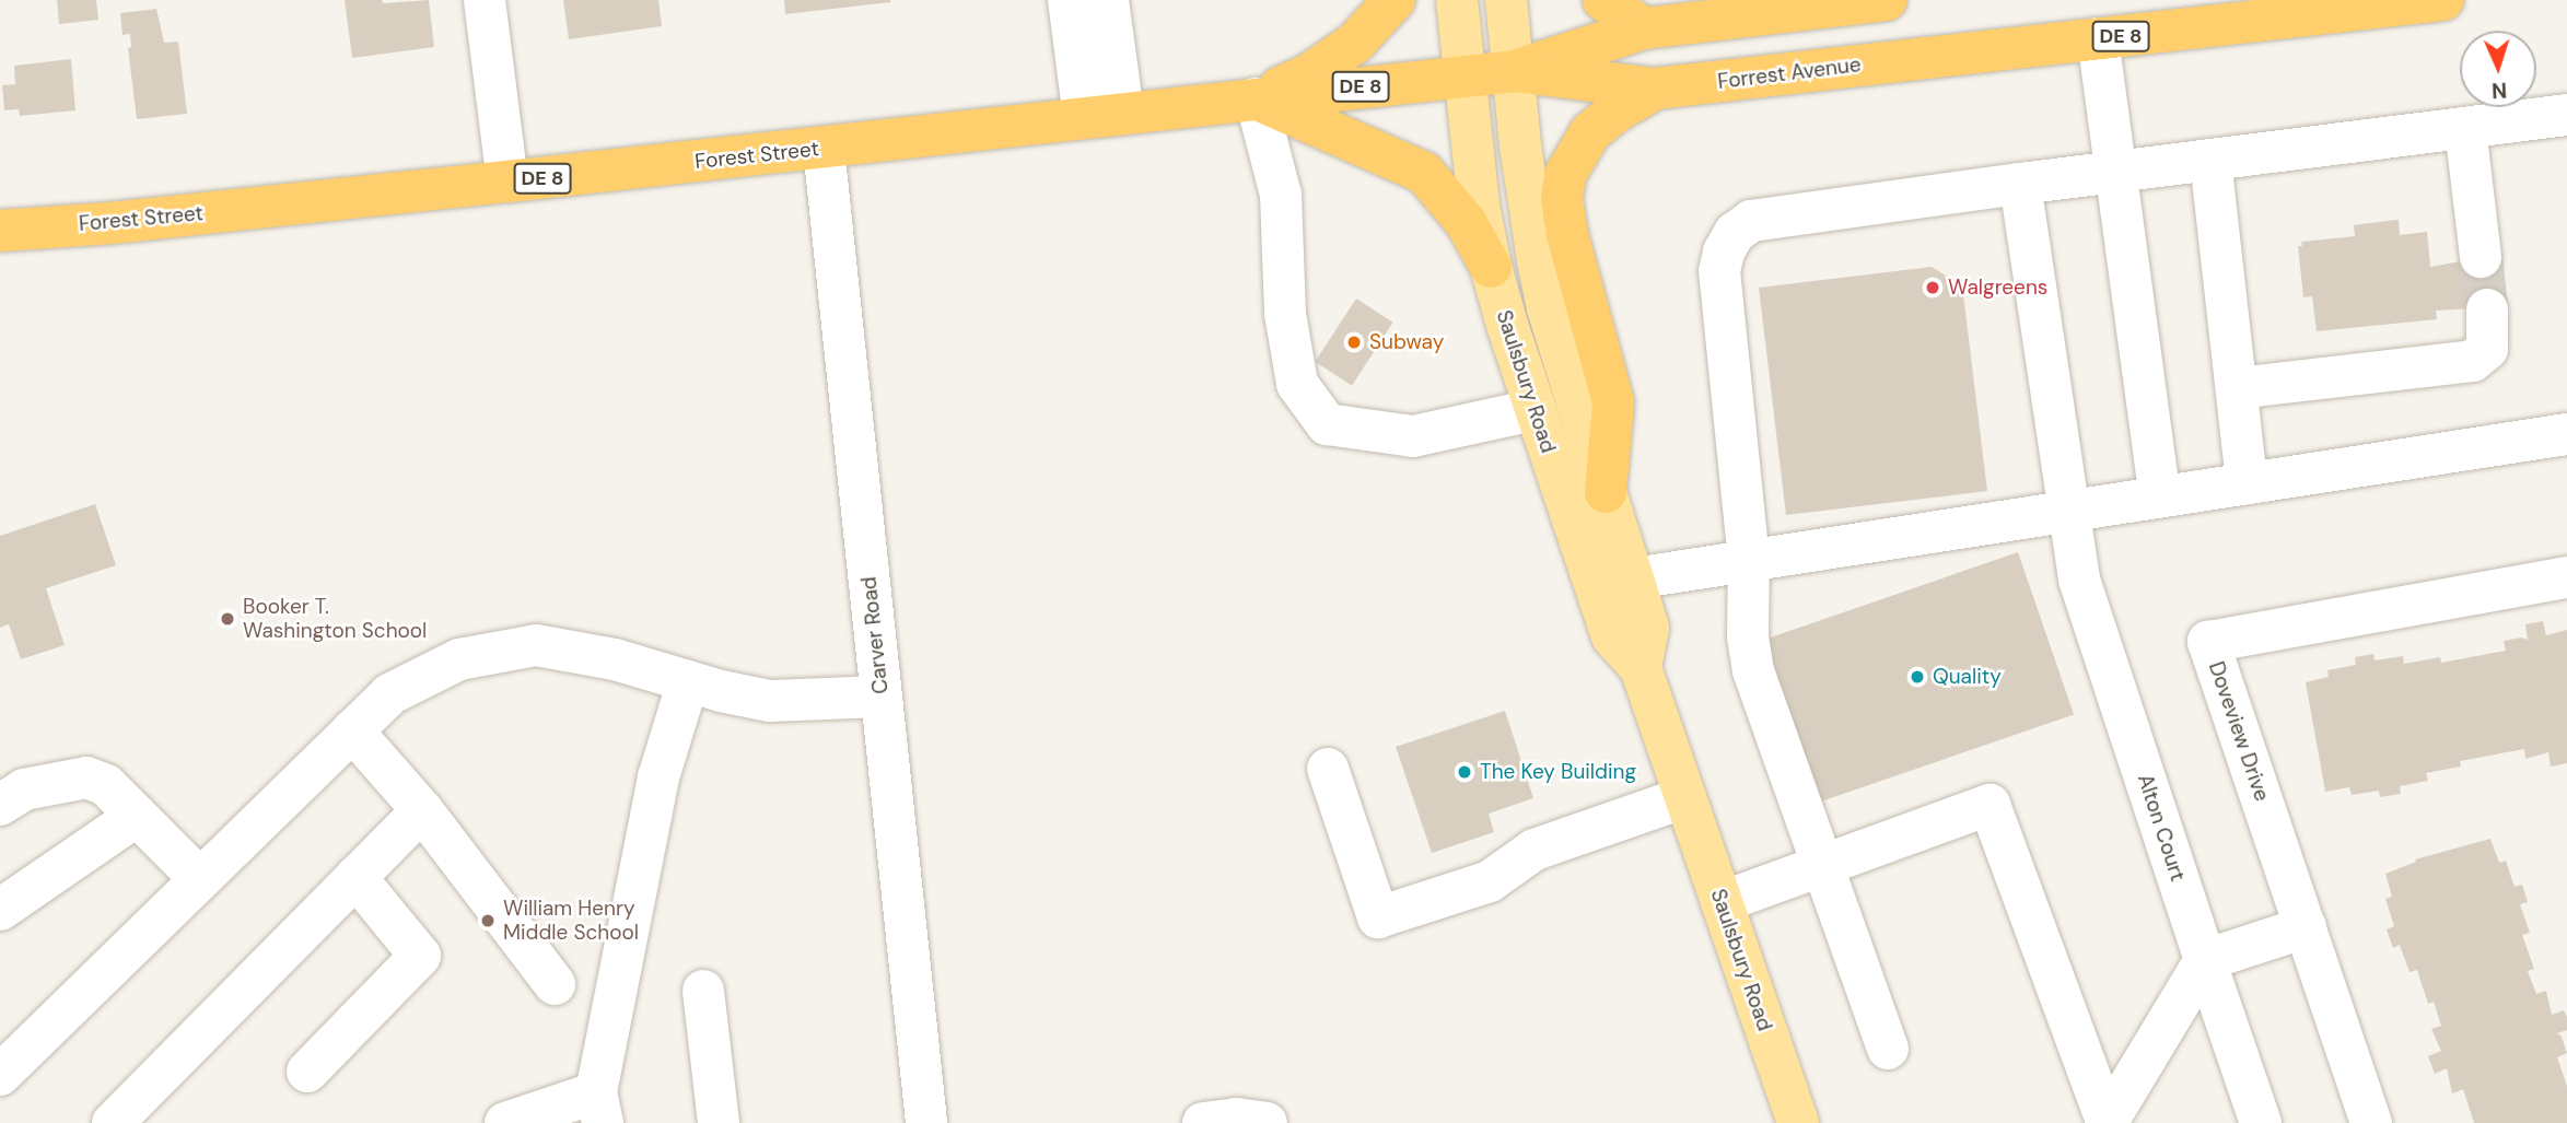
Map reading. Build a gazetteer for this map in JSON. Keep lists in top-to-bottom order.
{
  "streets": {
    "highway": ["DE 8", "Forrest Avenue", "Forest Street"],
    "main road": ["Saulsbury Road"],
    "street": ["Carver Road", "Doveview Drive", "Alton Court"]
  },
  "crossings": [
    ["DE 8", "Forrest Avenue"],
    ["DE 8", "Forest Street"],
    ["DE 8", "Saulsbury Road"],
    ["Forrest Avenue", "Forest Street"],
    ["Forrest Avenue", "Saulsbury Road"],
    ["Forest Street", "Saulsbury Road"],
    ["Forest Street", "Carver Road"]
  ],
  "places": [
    "Walgreens",
    "Subway",
    "Booker T. Washington School",
    "Quality",
    "The Key Building",
    "William Henry Middle School"
  ],
  "north": "bottom"
}
